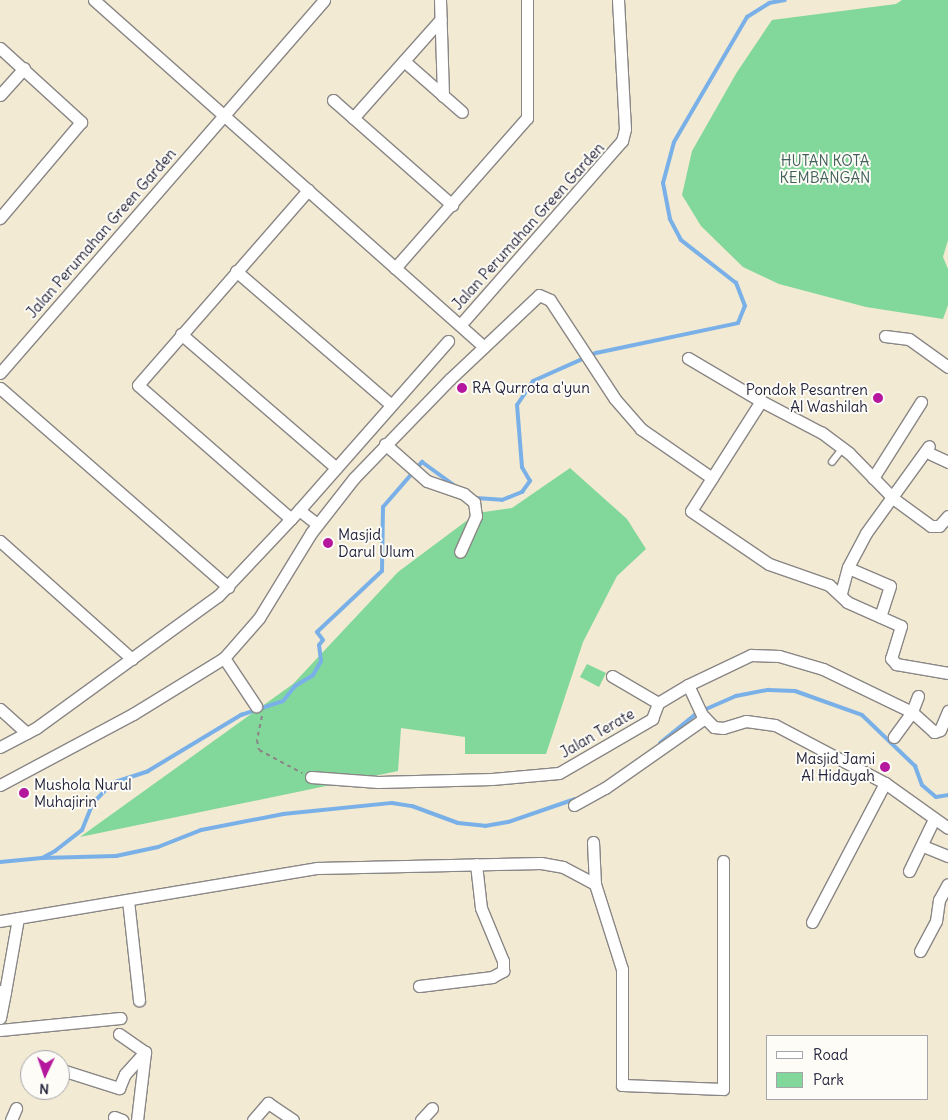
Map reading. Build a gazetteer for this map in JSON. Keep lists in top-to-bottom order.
{
  "streets": {
    "street": ["Jalan Perumahan Green Garden", "Jalan Terate"]
  },
  "parks": ["HUTAN KOTA KEMBANGAN"],
  "places": [
    "RA Qurrota a'yun",
    "Pondok Pesantren Al Washilah",
    "Masjid Darul Ulum",
    "Masjid Jami Al Hidayah",
    "Mushola Nurul Muhajirin"
  ],
  "legend": ["Road", "Park"],
  "north": "bottom"
}
